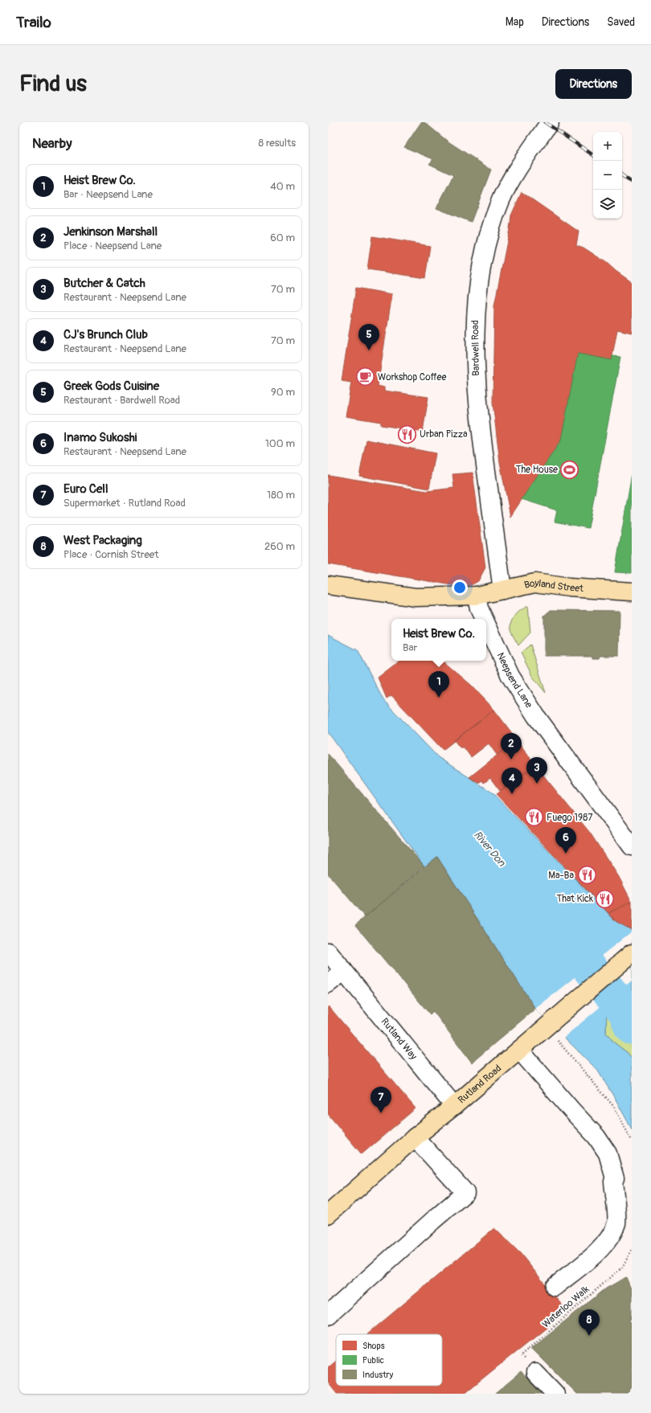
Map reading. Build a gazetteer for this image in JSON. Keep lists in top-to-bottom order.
{
  "streets": {
    "main road": ["Boyland Street", "Rutland Road"],
    "street": ["Bardwell Road", "Neepsend Lane", "Rutland Way"],
    "path": ["Waterloo Walk"]
  },
  "crossings": [
    ["Bardwell Road", "Boyland Street"],
    ["Boyland Street", "Neepsend Lane"],
    ["Rutland Way", "Rutland Road"]
  ],
  "water": ["River Don"],
  "places": {
    "cafe": ["Workshop Coffee"],
    "restaurant": [
      "Urban Pizza",
      "Fuego 1987",
      "Ma-Ba",
      "That Kick"
    ],
    "sports": ["The House"]
  },
  "legend": ["Shops", "Public", "Industry"],
  "page": {
    "header": "Trailo",
    "nav": ["Map", "Directions", "Saved"],
    "buttons": "Directions",
    "title": "Find us",
    "heading": ["Nearby", "8 results"],
    "map_buttons": ["+", "−"],
    "list": [
      {
        "mark": "1",
        "name": "Heist Brew Co.",
        "note": "Bar · Neepsend Lane",
        "value": "40 m"
      },
      {
        "mark": "2",
        "name": "Jenkinson Marshall",
        "note": "Place · Neepsend Lane",
        "value": "60 m"
      },
      {
        "mark": "3",
        "name": "Butcher & Catch",
        "note": "Restaurant · Neepsend Lane",
        "value": "70 m"
      },
      {
        "mark": "4",
        "name": "CJ's Brunch Club",
        "note": "Restaurant · Neepsend Lane",
        "value": "70 m"
      },
      {
        "mark": "5",
        "name": "Greek Gods Cuisine",
        "note": "Restaurant · Bardwell Road",
        "value": "90 m"
      },
      {
        "mark": "6",
        "name": "Inamo Sukoshi",
        "note": "Restaurant · Neepsend Lane",
        "value": "100 m"
      },
      {
        "mark": "7",
        "name": "Euro Cell",
        "note": "Supermarket · Rutland Road",
        "value": "180 m"
      },
      {
        "mark": "8",
        "name": "West Packaging",
        "note": "Place · Cornish Street",
        "value": "260 m"
      }
    ],
    "pins": [
      "5",
      "1",
      "2",
      "3",
      "4",
      "6",
      "7",
      "8"
    ],
    "popup": ["Heist Brew Co.", "Bar"]
  }
}
